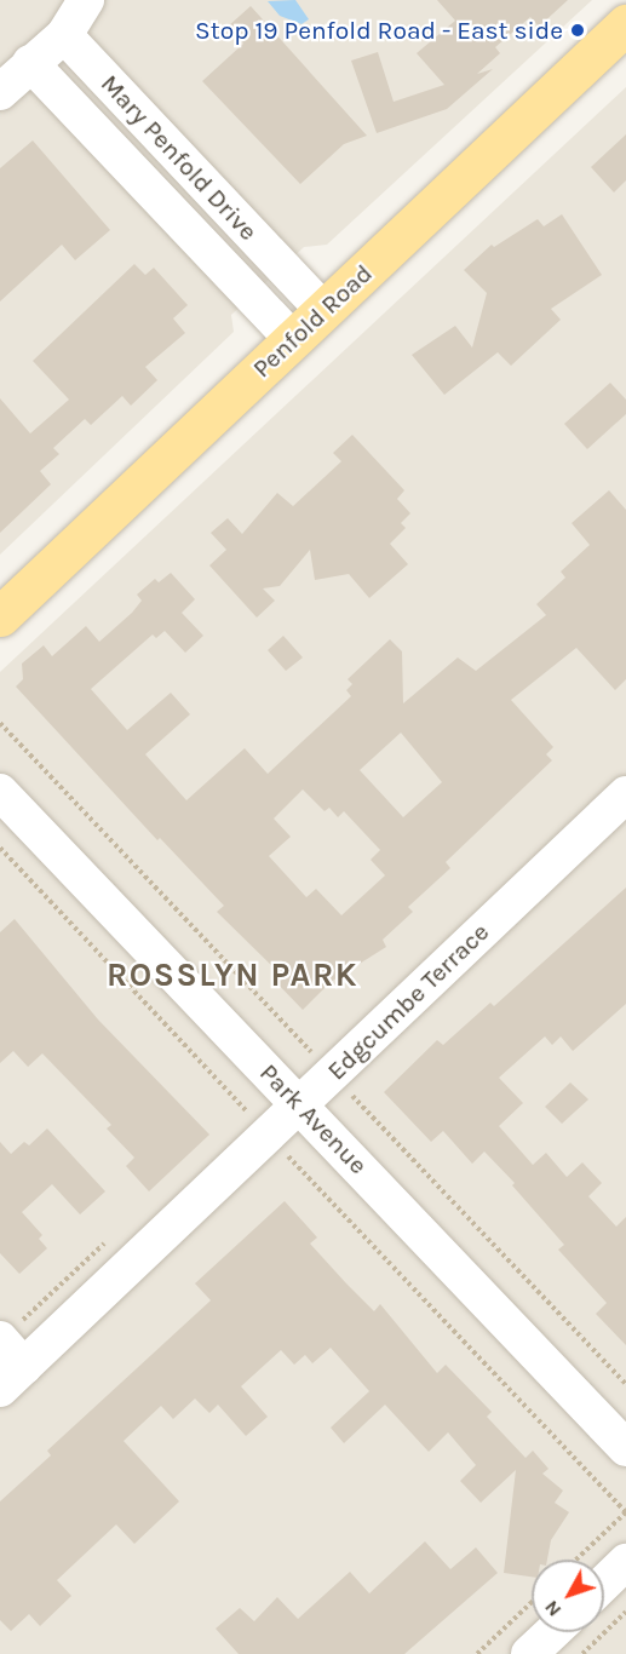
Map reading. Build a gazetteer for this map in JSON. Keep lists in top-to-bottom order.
{
  "streets": {
    "main road": ["Penfold Road"],
    "street": ["Mary Penfold Drive", "Edgcumbe Terrace", "Park Avenue"]
  },
  "crossings": [
    ["Mary Penfold Drive", "Penfold Road"],
    ["Edgcumbe Terrace", "Park Avenue"]
  ],
  "districts": ["ROSSLYN PARK"],
  "places": ["Stop 19 Penfold Road - East side"],
  "north": "bottom left"
}
